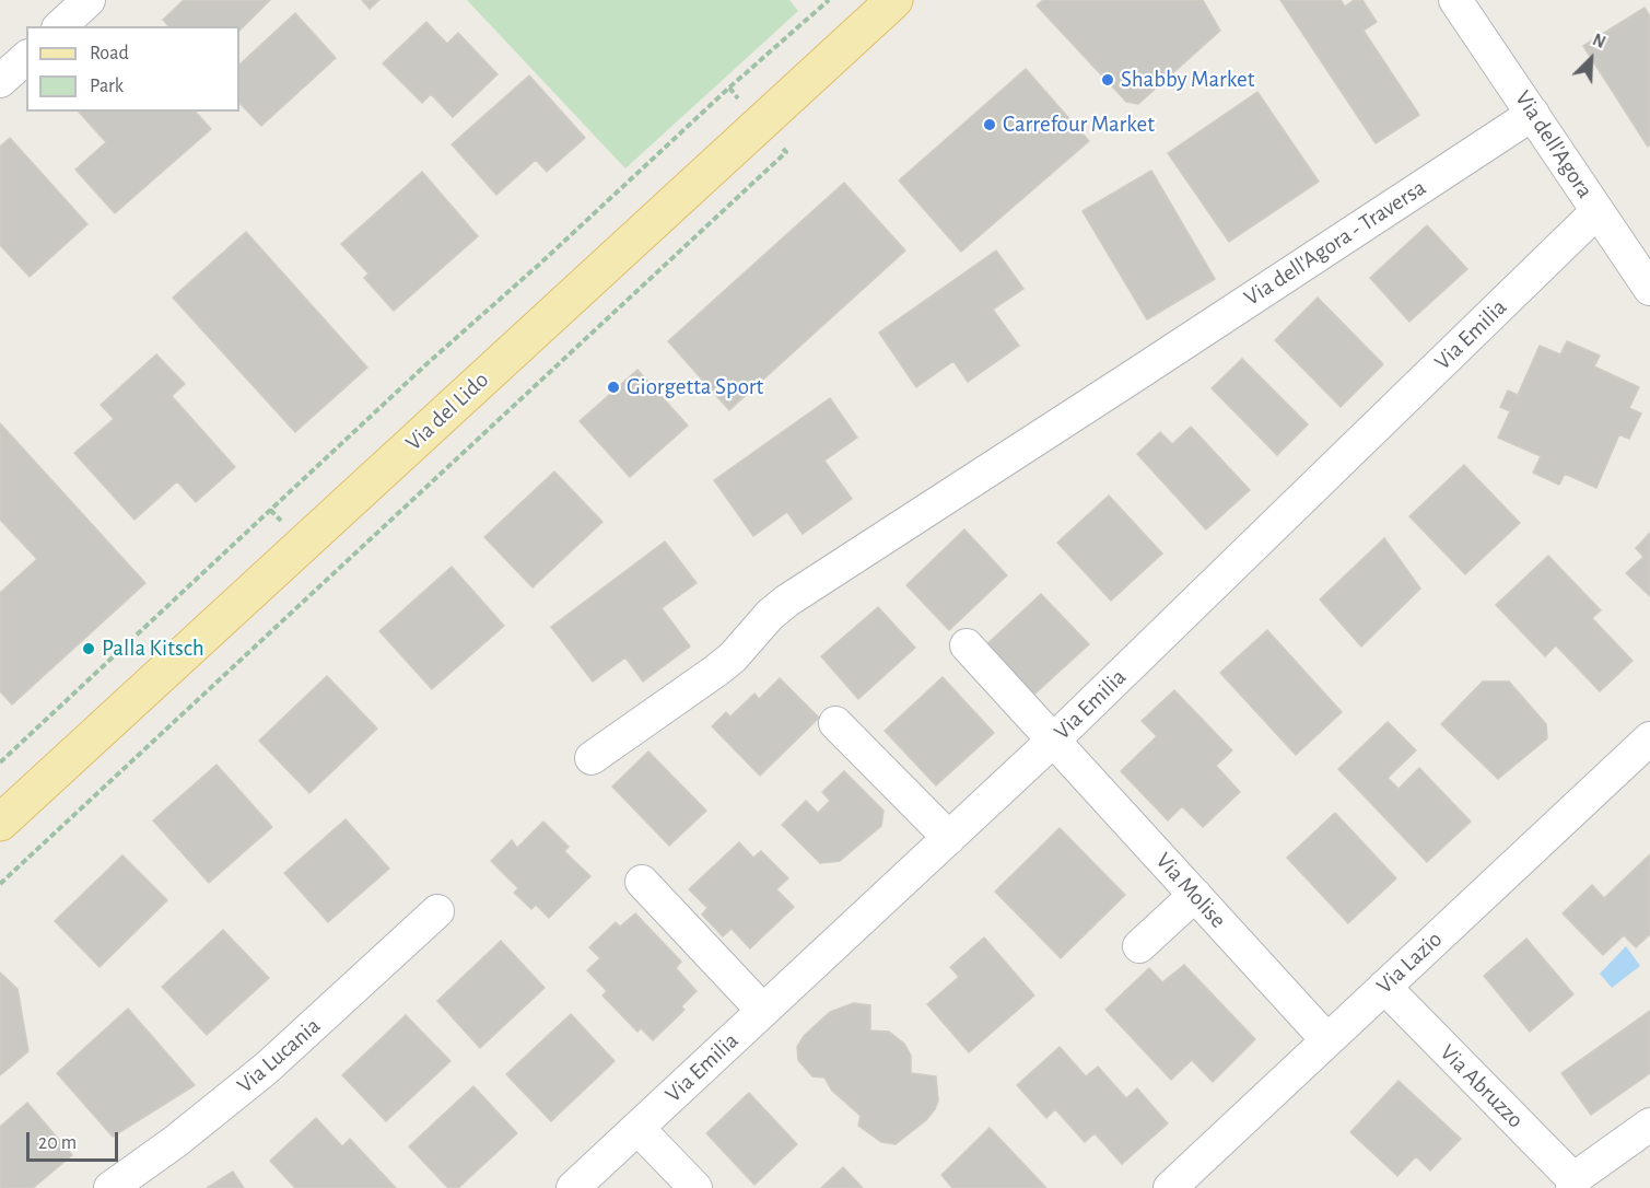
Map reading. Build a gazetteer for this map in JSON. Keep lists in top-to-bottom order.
{
  "streets": {
    "main road": ["Via del Lido"],
    "street": [
      "Via dell'Agora",
      "Via dell'Agora - Traversa",
      "Via Emilia",
      "Via Molise",
      "Via Lazio",
      "Via Lucania",
      "Via Abruzzo"
    ]
  },
  "crossings": [
    ["Via dell'Agora", "Via dell'Agora - Traversa"],
    ["Via dell'Agora", "Via Emilia"],
    ["Via Emilia", "Via Molise"],
    ["Via Molise", "Via Lazio"],
    ["Via Lazio", "Via Abruzzo"]
  ],
  "places": [
    "Shabby Market",
    "Carrefour Market",
    "Giorgetta Sport",
    "Palla Kitsch"
  ],
  "legend": ["Road", "Park"],
  "scale_bar": "20 m",
  "north": "top right"
}
